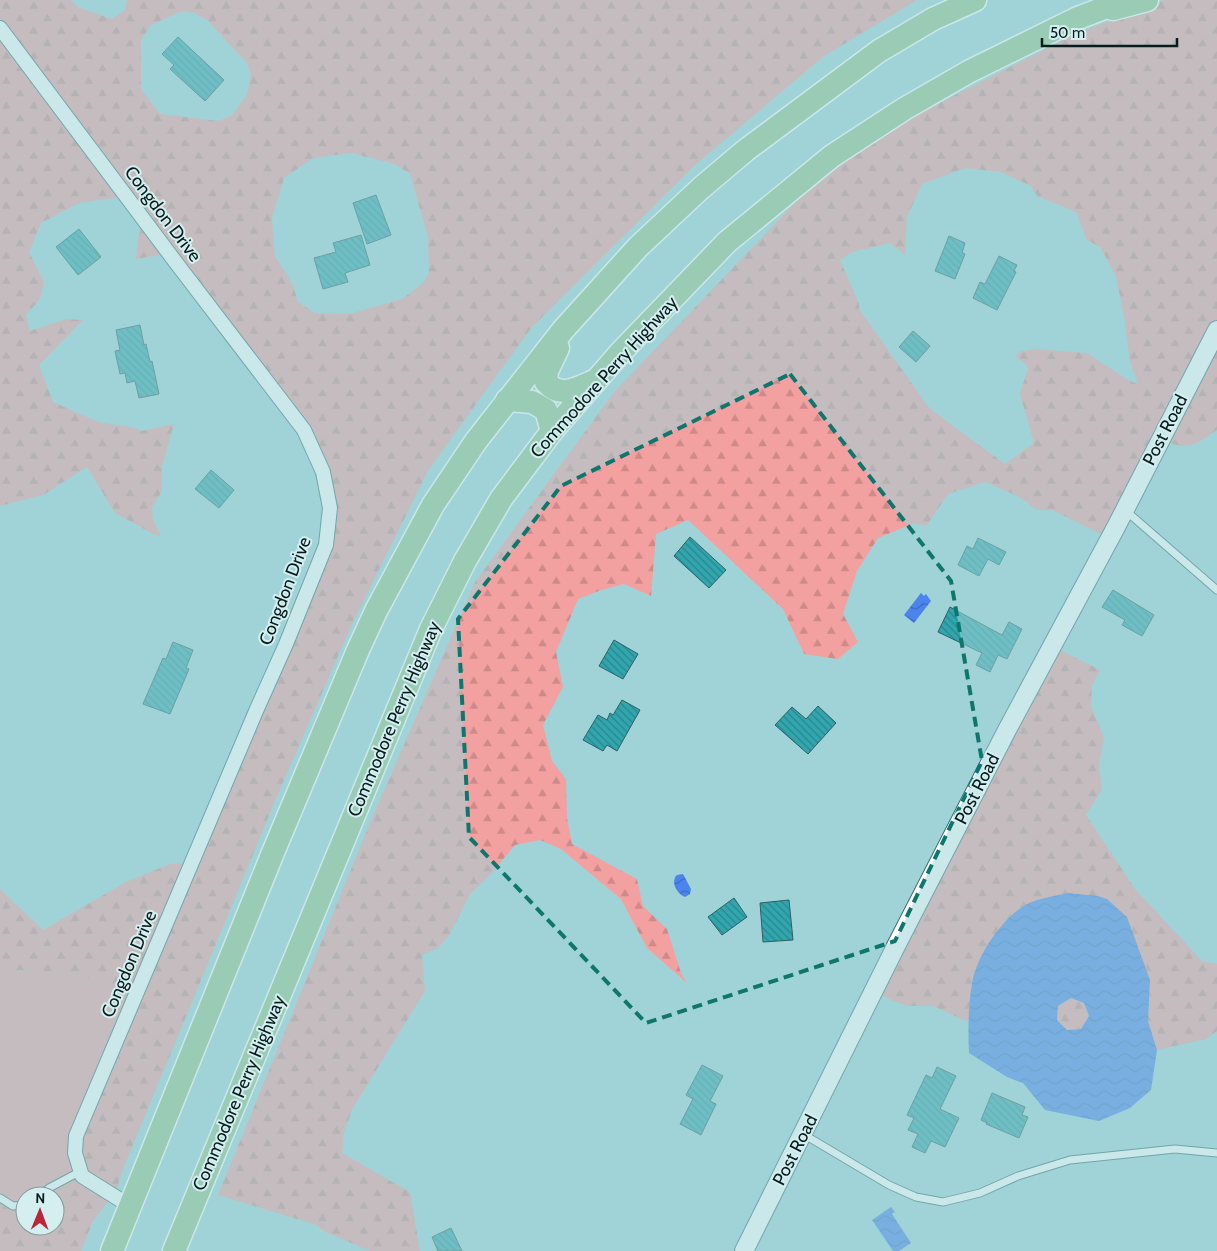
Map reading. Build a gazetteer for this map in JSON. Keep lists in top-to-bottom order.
{
  "streets": {
    "highway": ["Commodore Perry Highway"],
    "street": ["Congdon Drive", "Post Road"]
  },
  "scale_bar": "50 m",
  "north": "top"
}
